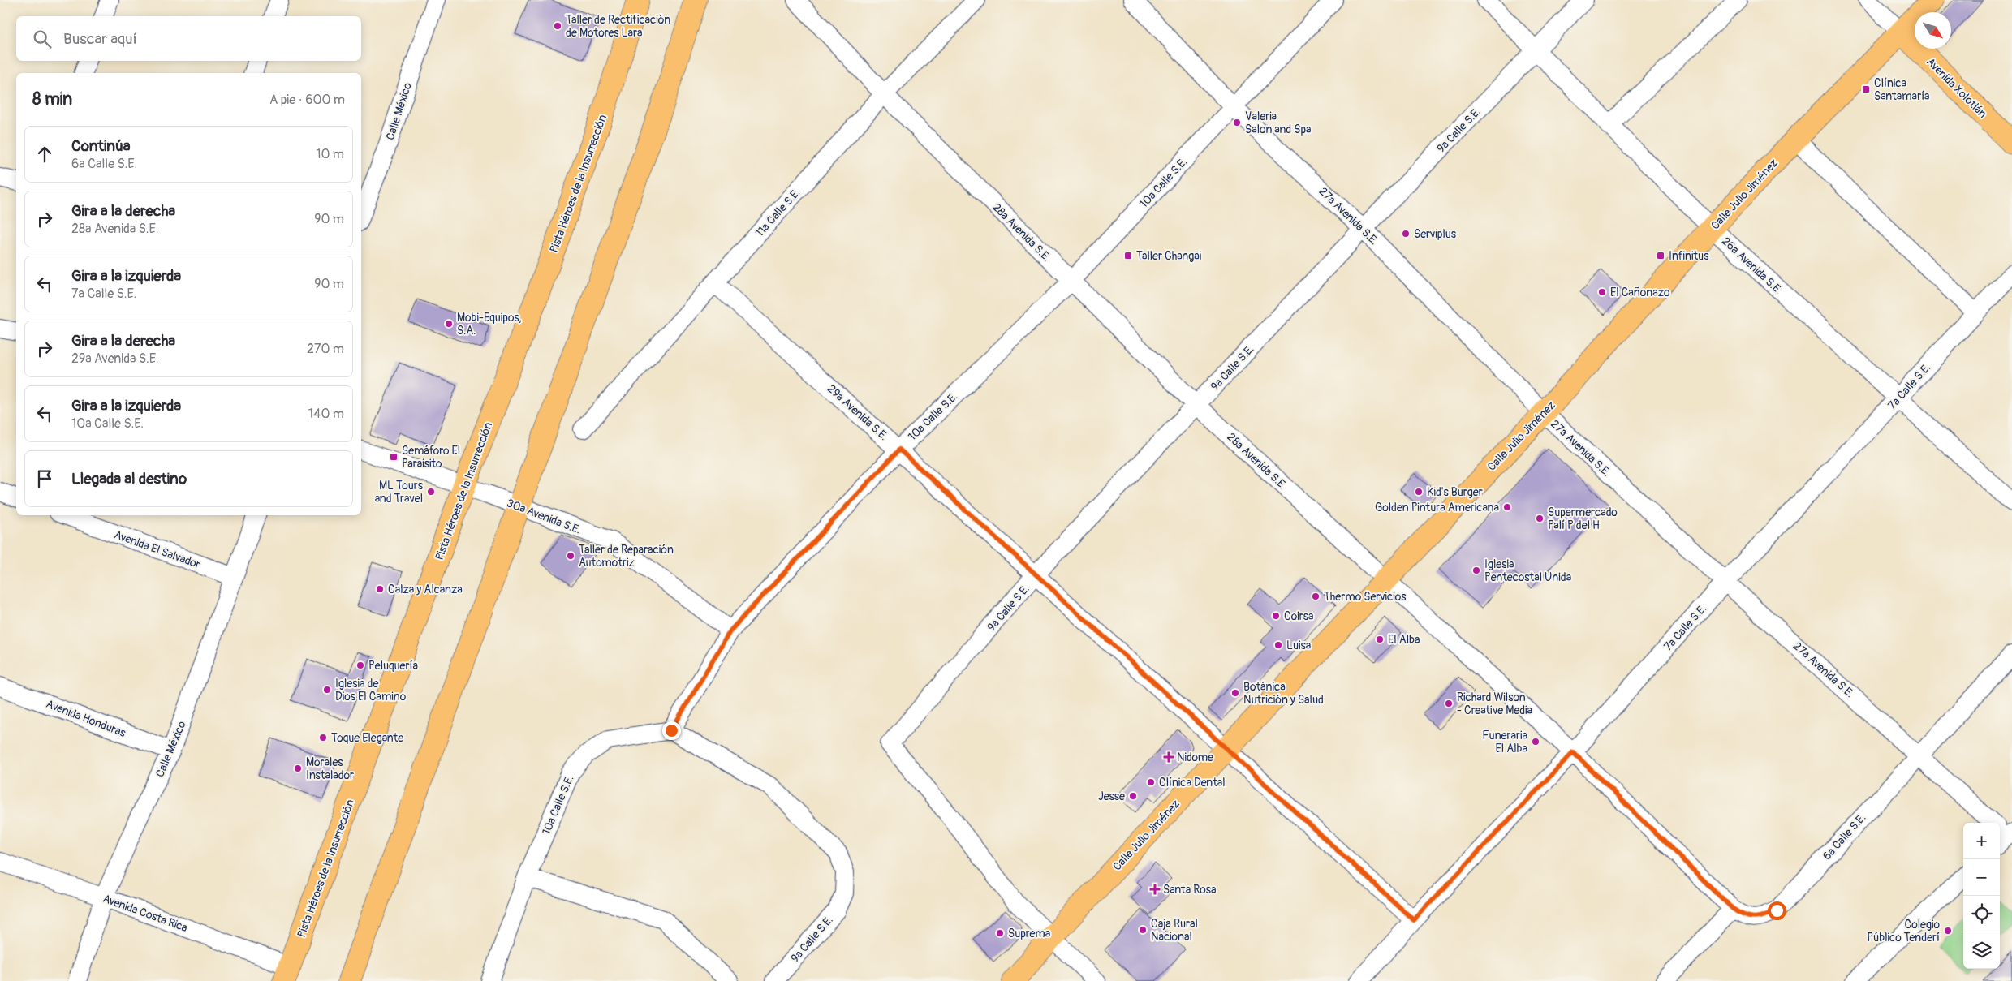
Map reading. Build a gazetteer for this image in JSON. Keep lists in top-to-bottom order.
{
  "streets": {
    "main road": ["Avenida Xolotlán", "Pista Héroes de la Insurrección", "Calle Julio Jiménez"],
    "street": [
      "Calle México",
      "9a Calle S.E.",
      "10a Calle S.E.",
      "11a Calle S.E.",
      "27a Avenida S.E.",
      "28a Avenida S.E.",
      "26a Avenida S.E.",
      "7a Calle S.E.",
      "29a Avenida S.E.",
      "30a Avenida S.E.",
      "Avenida El Salvador",
      "Avenida Honduras",
      "6a Calle S.E.",
      "Avenida Costa Rica"
    ]
  },
  "crossings": [
    ["Avenida Xolotlán", "Calle Julio Jiménez"],
    ["Calle México", "Avenida El Salvador"],
    ["Calle México", "Avenida Honduras"],
    ["Calle México", "Avenida Costa Rica"],
    ["9a Calle S.E.", "10a Calle S.E."],
    ["9a Calle S.E.", "Calle Julio Jiménez"],
    ["9a Calle S.E.", "27a Avenida S.E."],
    ["9a Calle S.E.", "28a Avenida S.E."],
    ["9a Calle S.E.", "26a Avenida S.E."],
    ["9a Calle S.E.", "29a Avenida S.E."],
    ["10a Calle S.E.", "27a Avenida S.E."],
    ["10a Calle S.E.", "28a Avenida S.E."],
    ["10a Calle S.E.", "29a Avenida S.E."],
    ["10a Calle S.E.", "30a Avenida S.E."],
    ["Pista Héroes de la Insurrección", "30a Avenida S.E."],
    ["Pista Héroes de la Insurrección", "Avenida Costa Rica"],
    ["Calle Julio Jiménez", "27a Avenida S.E."],
    ["Calle Julio Jiménez", "28a Avenida S.E."],
    ["Calle Julio Jiménez", "26a Avenida S.E."],
    ["Calle Julio Jiménez", "29a Avenida S.E."],
    ["11a Calle S.E.", "28a Avenida S.E."],
    ["11a Calle S.E.", "29a Avenida S.E."],
    ["27a Avenida S.E.", "7a Calle S.E."],
    ["27a Avenida S.E.", "6a Calle S.E."],
    ["28a Avenida S.E.", "7a Calle S.E."],
    ["28a Avenida S.E.", "6a Calle S.E."],
    ["26a Avenida S.E.", "7a Calle S.E."],
    ["7a Calle S.E.", "29a Avenida S.E."]
  ],
  "places": {
    "other": [
      "Taller de Rectificación de Motores Lara",
      "Valeria Salon and Spa",
      "Serviplus",
      "El Cañonazo",
      "Mobi-Equipos, S.A.",
      "ML Tours and Travel",
      "Kid's Burger",
      "Golden Pintura Americana",
      "Supermercado Palí P del H",
      "Taller de Reparación Automotriz",
      "Iglesia Pentecostal Unida",
      "Calza y Alcanza",
      "Thermo Servicios",
      "Coirsa",
      "El Alba",
      "Luisa",
      "Peluquería",
      "Iglesia de Dios El Camino",
      "Botánica Nutrición y Salud",
      "Richard Wilson - Creative Media",
      "Toque Elegante",
      "Funeraria El Alba",
      "Morales Instalador",
      "Clínica Dental",
      "Jesse",
      "Caja Rural Nacional",
      "Colegio Público Tenderí",
      "Suprema"
    ],
    "transit": [
      "Clínica Santamaría",
      "Taller Changai",
      "Infinitus",
      "Semáforo El Paraisito"
    ],
    "health": ["Nidome", "Santa Rosa"]
  },
  "north": "bottom right",
  "page": {
    "search": "Buscar aquí",
    "heading": ["8 min", "A pie · 600 m"],
    "list": [
      ["Continúa", "6a Calle S.E.", "10 m"],
      ["Gira a la derecha", "28a Avenida S.E.", "90 m"],
      ["Gira a la izquierda", "7a Calle S.E.", "90 m"],
      ["Gira a la derecha", "29a Avenida S.E.", "270 m"],
      ["Gira a la izquierda", "10a Calle S.E.", "140 m"],
      "Llegada al destino"
    ],
    "map_buttons": ["+", "−"]
  }
}
